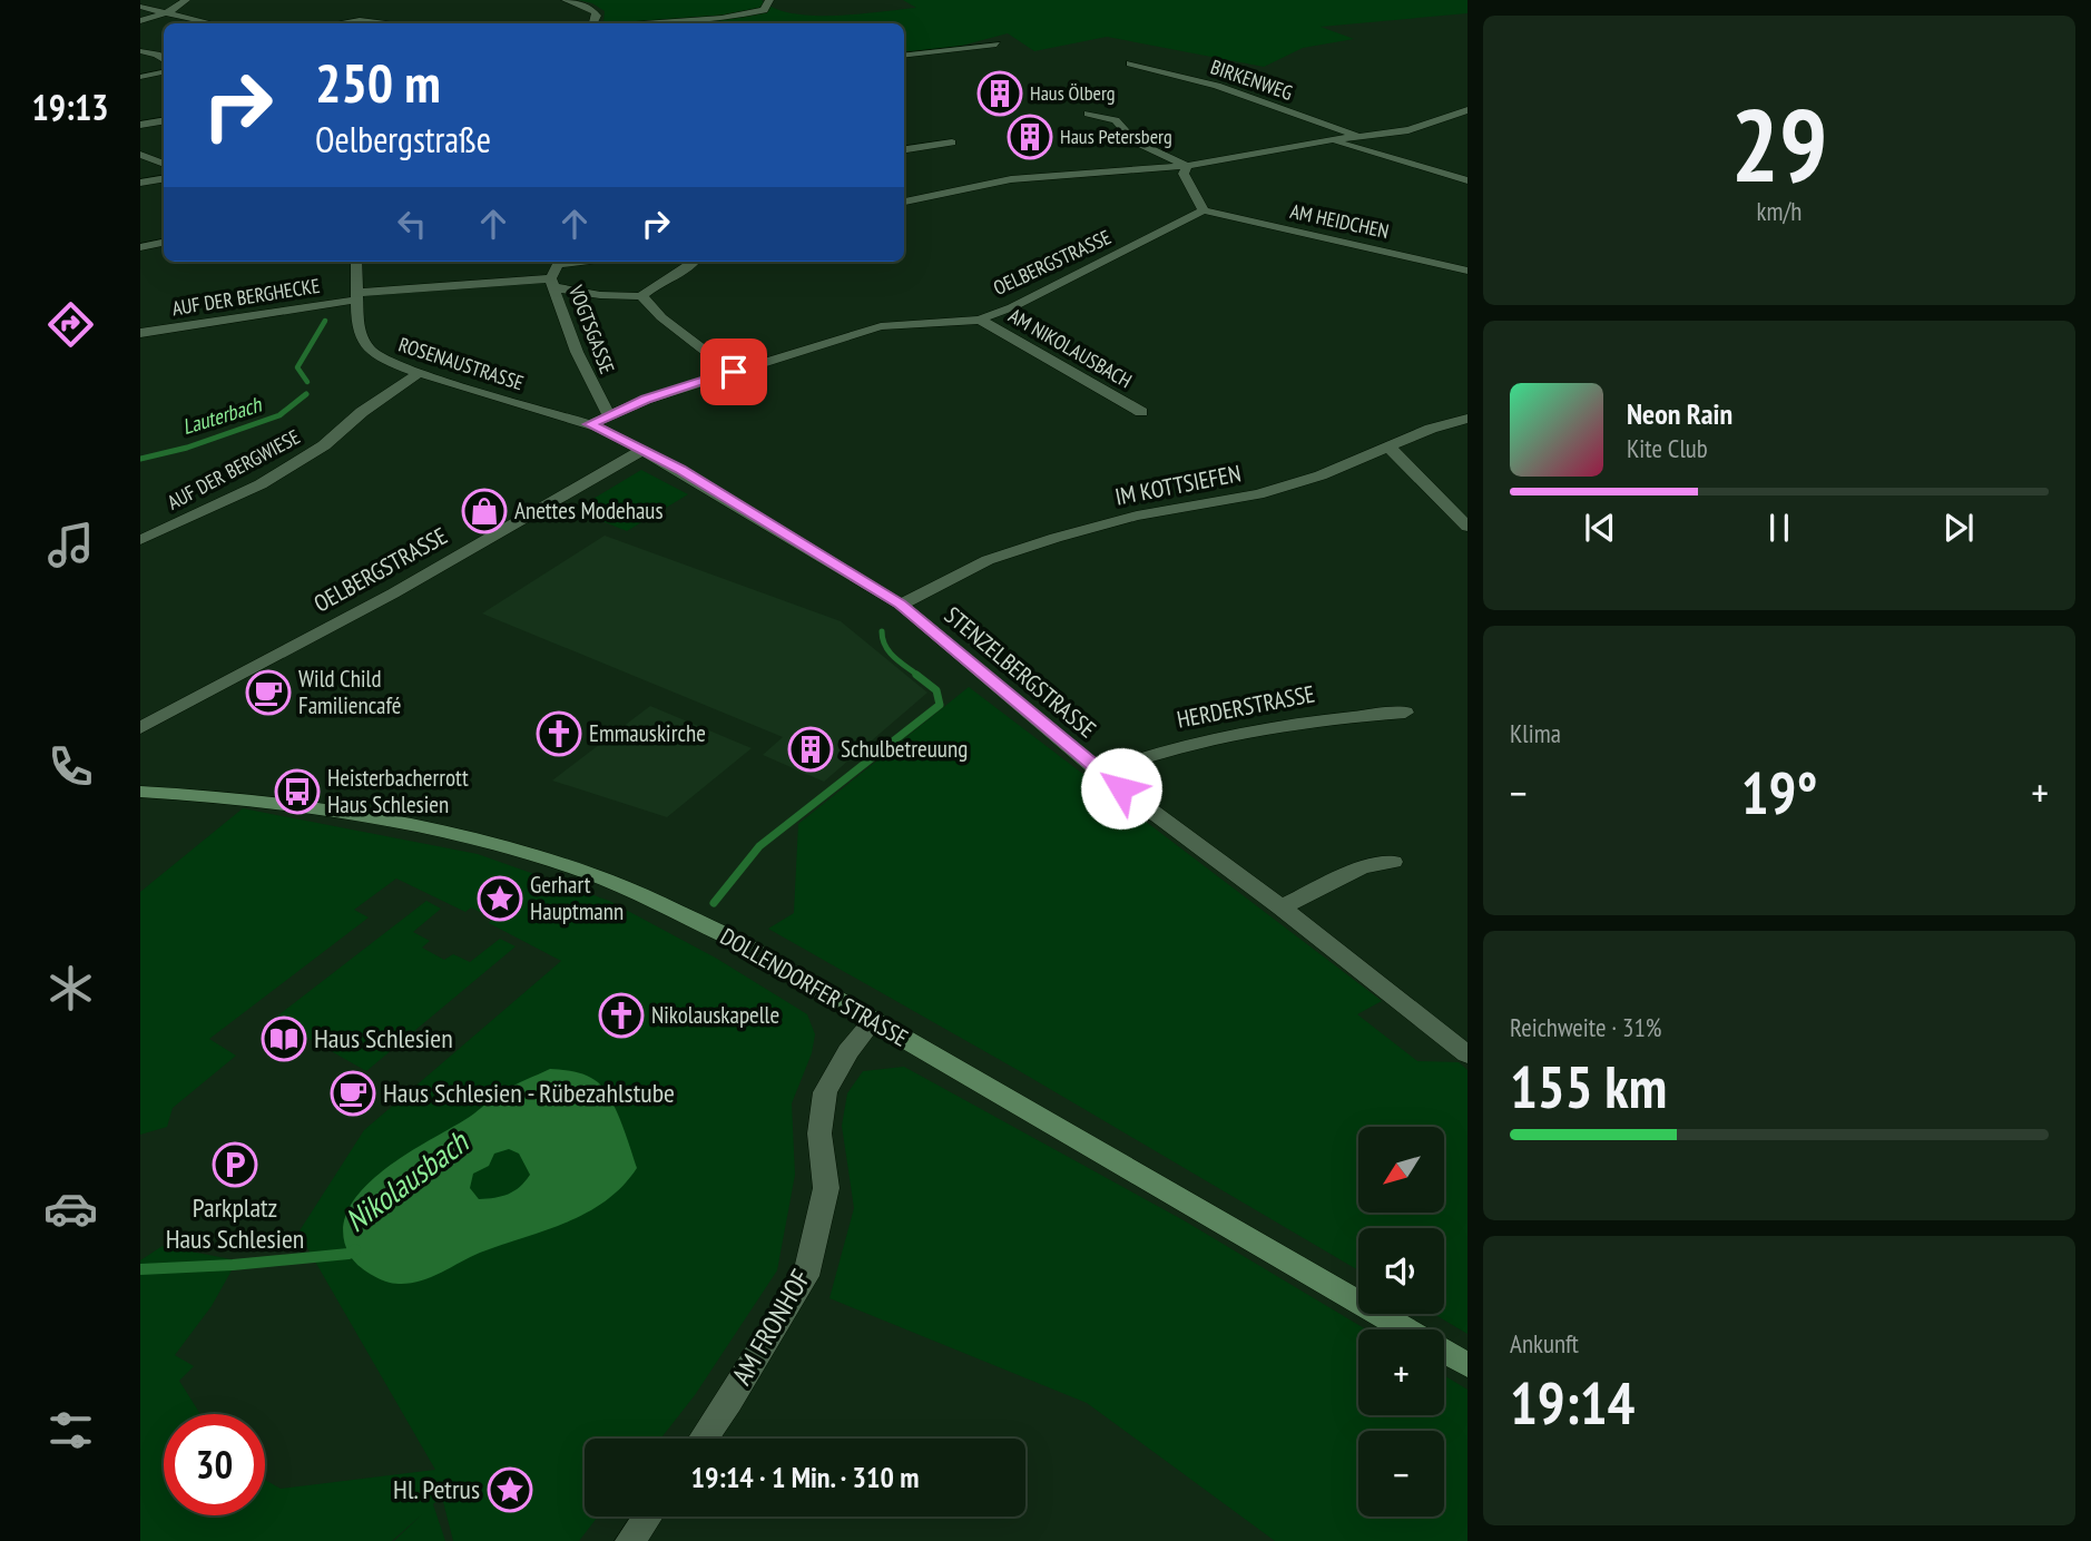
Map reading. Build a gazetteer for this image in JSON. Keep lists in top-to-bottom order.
{
  "streets": {
    "main road": ["DOLLENDORFER STRASSE"],
    "street": [
      "BIRKENWEG",
      "AM HEIDCHEN",
      "OELBERGSTRASSE",
      "AUF DER BERGHECKE",
      "VOGTSGASSE",
      "AM NIKOLAUSBACH",
      "ROSENAUSTRASSE",
      "AUF DER BERGWIESE",
      "IM KOTTSIEFEN",
      "STENZELBERGSTRASSE",
      "HERDERSTRASSE",
      "AM FRONHOF"
    ]
  },
  "crossings": [
    ["AM HEIDCHEN", "OELBERGSTRASSE"],
    ["OELBERGSTRASSE", "VOGTSGASSE"],
    ["OELBERGSTRASSE", "AM NIKOLAUSBACH"],
    ["OELBERGSTRASSE", "ROSENAUSTRASSE"],
    ["OELBERGSTRASSE", "STENZELBERGSTRASSE"],
    ["AUF DER BERGHECKE", "VOGTSGASSE"],
    ["AUF DER BERGHECKE", "ROSENAUSTRASSE"],
    ["ROSENAUSTRASSE", "AUF DER BERGWIESE"],
    ["ROSENAUSTRASSE", "STENZELBERGSTRASSE"],
    ["IM KOTTSIEFEN", "STENZELBERGSTRASSE"],
    ["STENZELBERGSTRASSE", "HERDERSTRASSE"],
    ["DOLLENDORFER STRASSE", "AM FRONHOF"]
  ],
  "water": ["Lauterbach", "Nikolausbach"],
  "places": {
    "building": ["Haus Ölberg", "Haus Petersberg", "Schulbetreuung"],
    "shop": ["Anettes Modehaus"],
    "cafe": ["Wild Child Familiencafé", "Haus Schlesien - Rübezahlstube"],
    "church": ["Emmauskirche", "Nikolauskapelle"],
    "bus stop": ["Heisterbacherrott Haus Schlesien"],
    "place": ["Gerhart Hauptmann", "Hl. Petrus"],
    "library": ["Haus Schlesien"],
    "parking": ["Parkplatz Haus Schlesien"]
  },
  "north": "bottom left",
  "page": {
    "tabs": "19:13",
    "tile": [
      ["29", "km/h"],
      "Klima",
      ["Reichweite · 31%", "155 km"],
      ["Ankunft", "19:14"]
    ],
    "turn": ["250 m", "Oelbergstraße"],
    "song": ["Neon Rain", "Kite Club"],
    "heat": ["−", "19°", "+"],
    "map_buttons": ["+", "−"],
    "limit": "30",
    "trip": "19:14 · 1 Min. · 310 m"
  }
}
